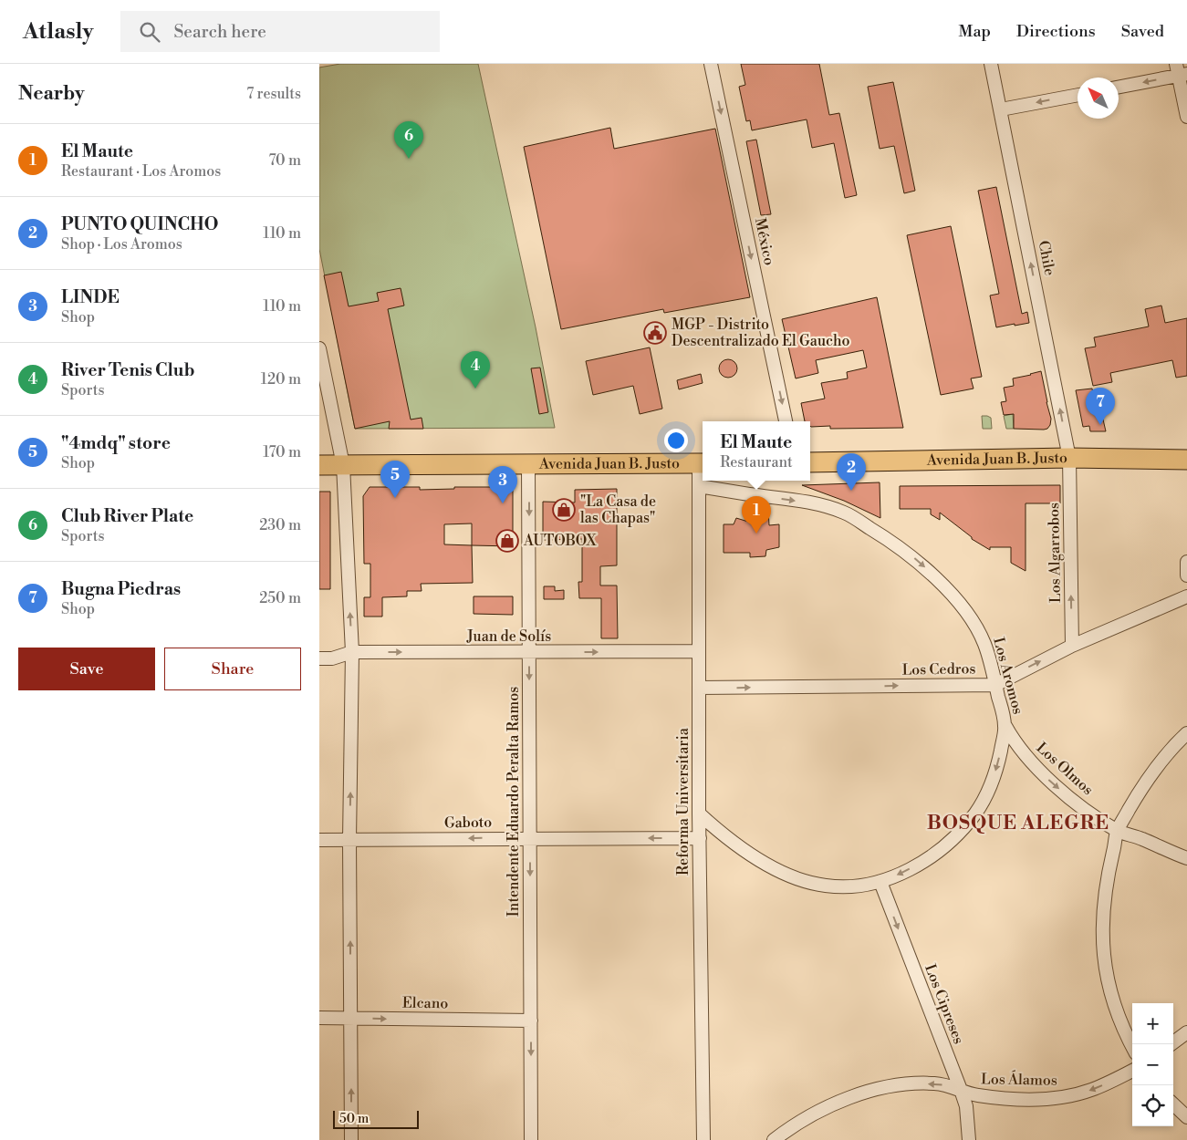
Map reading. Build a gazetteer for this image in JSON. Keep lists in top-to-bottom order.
{
  "streets": {
    "main road": ["Avenida Juan B. Justo"],
    "street": [
      "México",
      "Chile",
      "Los Algarrobos",
      "Juan de Solís",
      "Los Cedros",
      "Los Aromos",
      "Los Olmos",
      "Intendente Eduardo Peralta Ramos",
      "Reforma Universitaria",
      "Gaboto",
      "Elcano",
      "Los Cipreses",
      "Los Álamos"
    ]
  },
  "crossings": [
    ["Chile", "Avenida Juan B. Justo"],
    ["Chile", "Los Algarrobos"],
    ["Avenida Juan B. Justo", "Los Algarrobos"],
    ["Avenida Juan B. Justo", "Intendente Eduardo Peralta Ramos"],
    ["Avenida Juan B. Justo", "Reforma Universitaria"],
    ["Los Algarrobos", "Los Cedros"],
    ["Juan de Solís", "Intendente Eduardo Peralta Ramos"],
    ["Juan de Solís", "Reforma Universitaria"],
    ["Los Cedros", "Los Aromos"],
    ["Los Cedros", "Reforma Universitaria"],
    ["Los Aromos", "Los Olmos"],
    ["Los Aromos", "Reforma Universitaria"],
    ["Los Aromos", "Los Cipreses"],
    ["Intendente Eduardo Peralta Ramos", "Gaboto"],
    ["Intendente Eduardo Peralta Ramos", "Elcano"],
    ["Reforma Universitaria", "Gaboto"],
    ["Los Cipreses", "Los Álamos"]
  ],
  "one_way": [
    "México",
    "Chile",
    "Los Algarrobos",
    "Juan de Solís",
    "Los Cedros",
    "Los Olmos",
    "Intendente Eduardo Peralta Ramos",
    "Gaboto",
    "Elcano",
    "Los Cipreses",
    "Los Álamos"
  ],
  "districts": ["BOSQUE ALEGRE"],
  "places": {
    "public building": ["MGP - Distrito Descentralizado El Gaucho"],
    "shop": ["\"La Casa de las Chapas\"", "AUTOBOX"]
  },
  "scale_bar": "50 m",
  "north": "top left",
  "page": {
    "header": "Atlasly",
    "search": "Search here",
    "nav": ["Map", "Directions", "Saved"],
    "heading": ["Nearby", "7 results"],
    "pins": [
      "6",
      "4",
      "7",
      "2",
      "5",
      "3",
      "1"
    ],
    "list": [
      {
        "mark": "1",
        "name": "El Maute",
        "note": "Restaurant · Los Aromos",
        "value": "70 m"
      },
      {
        "mark": "2",
        "name": "PUNTO QUINCHO",
        "note": "Shop · Los Aromos",
        "value": "110 m"
      },
      {
        "mark": "3",
        "name": "LINDE",
        "note": "Shop",
        "value": "110 m"
      },
      {
        "mark": "4",
        "name": "River Tenis Club",
        "note": "Sports",
        "value": "120 m"
      },
      {
        "mark": "5",
        "name": "\"4mdq\" store",
        "note": "Shop",
        "value": "170 m"
      },
      {
        "mark": "6",
        "name": "Club River Plate",
        "note": "Sports",
        "value": "230 m"
      },
      {
        "mark": "7",
        "name": "Bugna Piedras",
        "note": "Shop",
        "value": "250 m"
      }
    ],
    "popup": ["El Maute", "Restaurant"],
    "buttons": ["Save", "Share"],
    "map_buttons": ["+", "−"],
    "scale": "50 m"
  }
}
